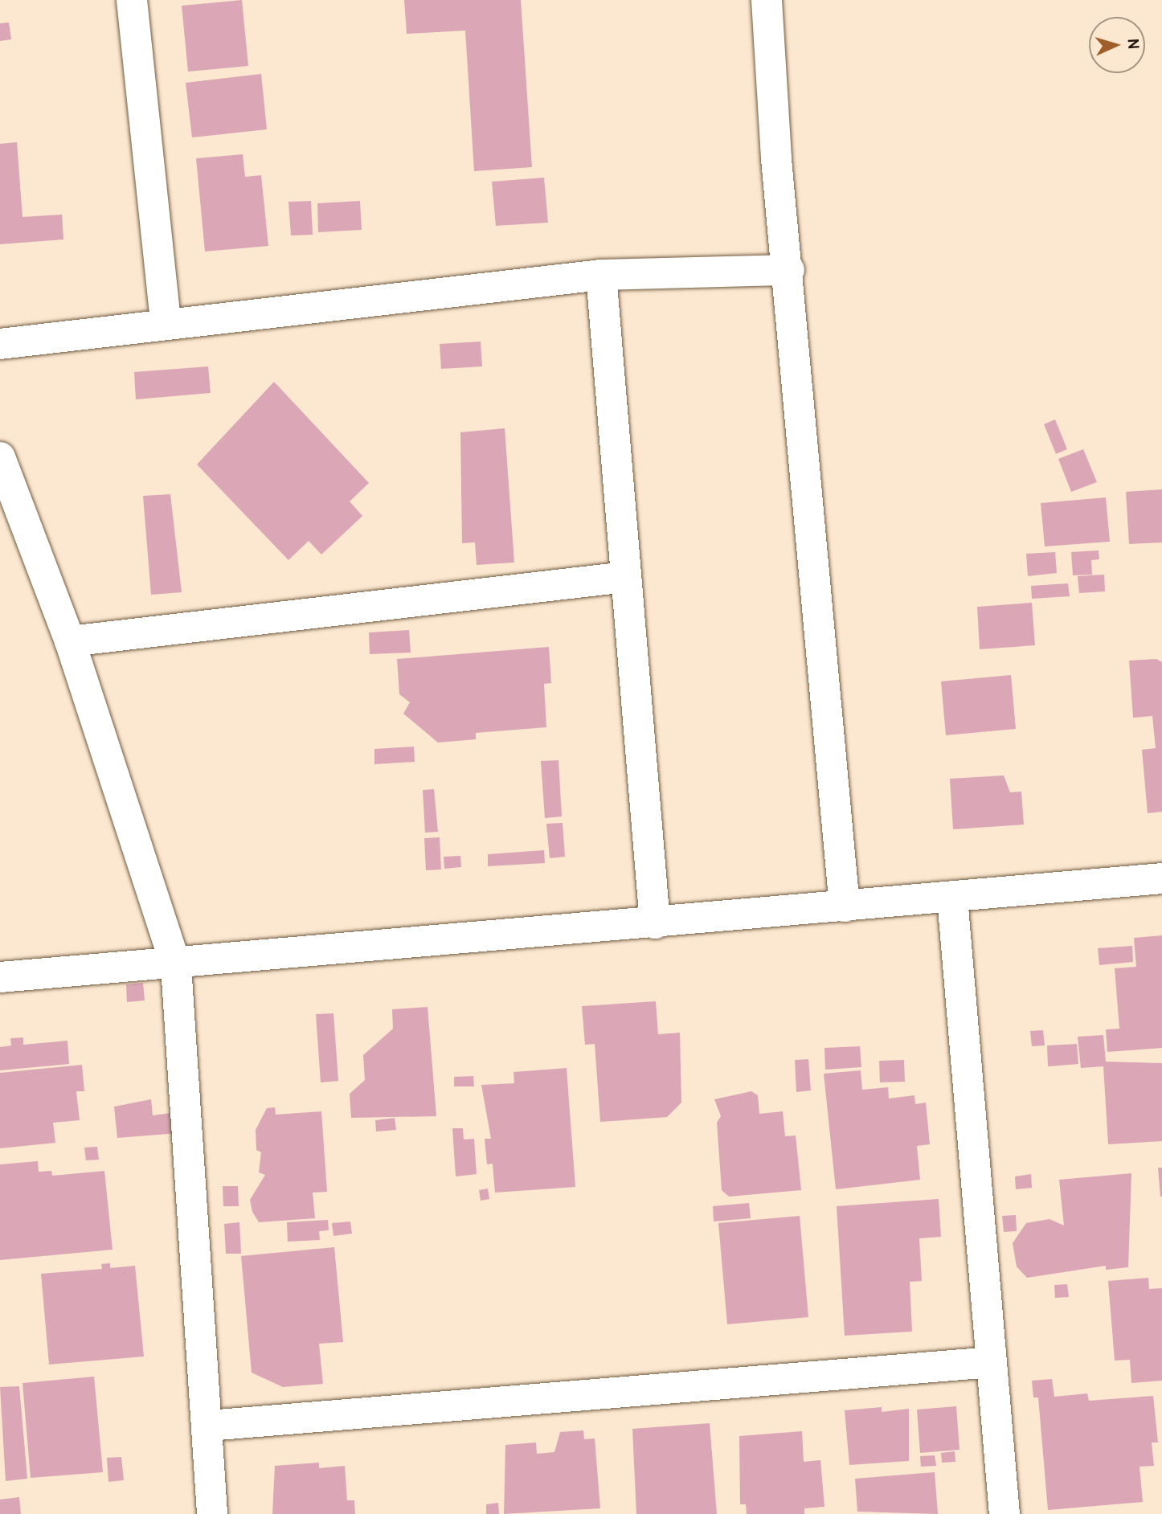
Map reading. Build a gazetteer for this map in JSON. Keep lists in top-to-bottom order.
{
  "north": "right"
}
